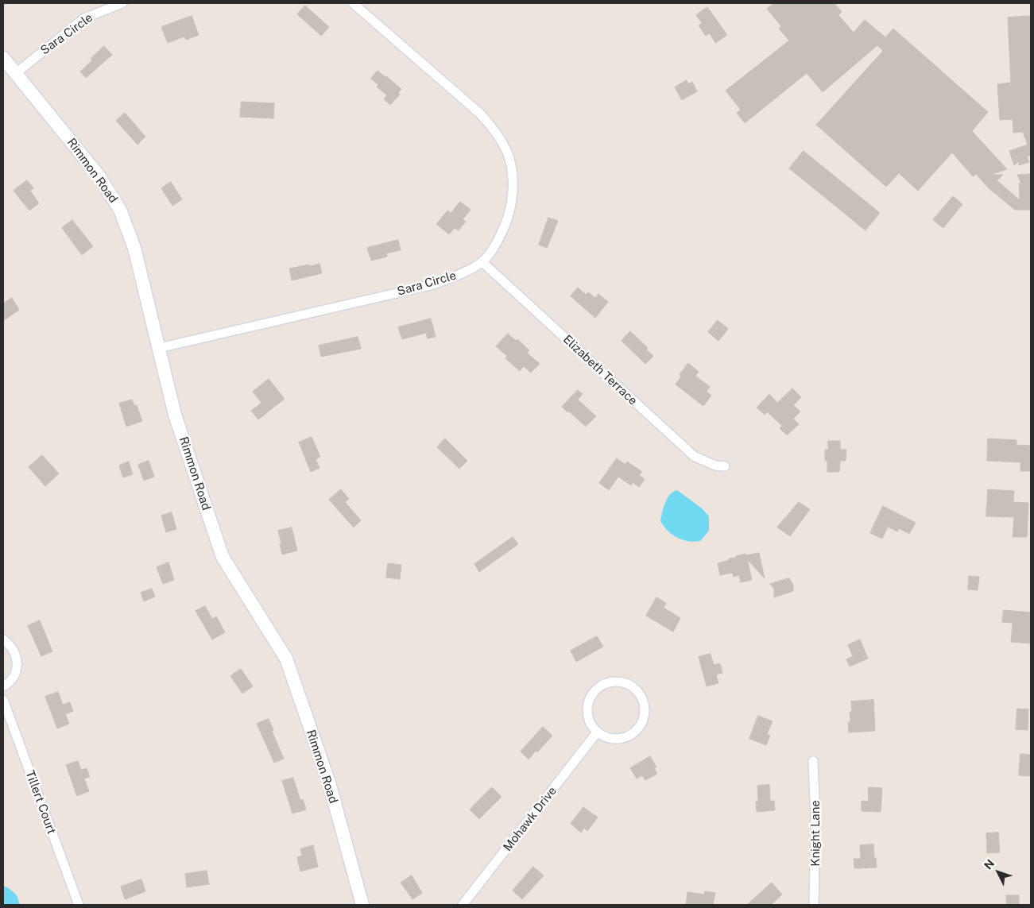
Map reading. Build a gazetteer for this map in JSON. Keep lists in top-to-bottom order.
{
  "streets": {
    "street": [
      "Sara Circle",
      "Rimmon Road",
      "Elizabeth Terrace",
      "Tillert Court",
      "Mohawk Drive",
      "Knight Lane"
    ]
  },
  "crossings": [
    ["Sara Circle", "Rimmon Road"],
    ["Sara Circle", "Elizabeth Terrace"]
  ],
  "north": "top left"
}
